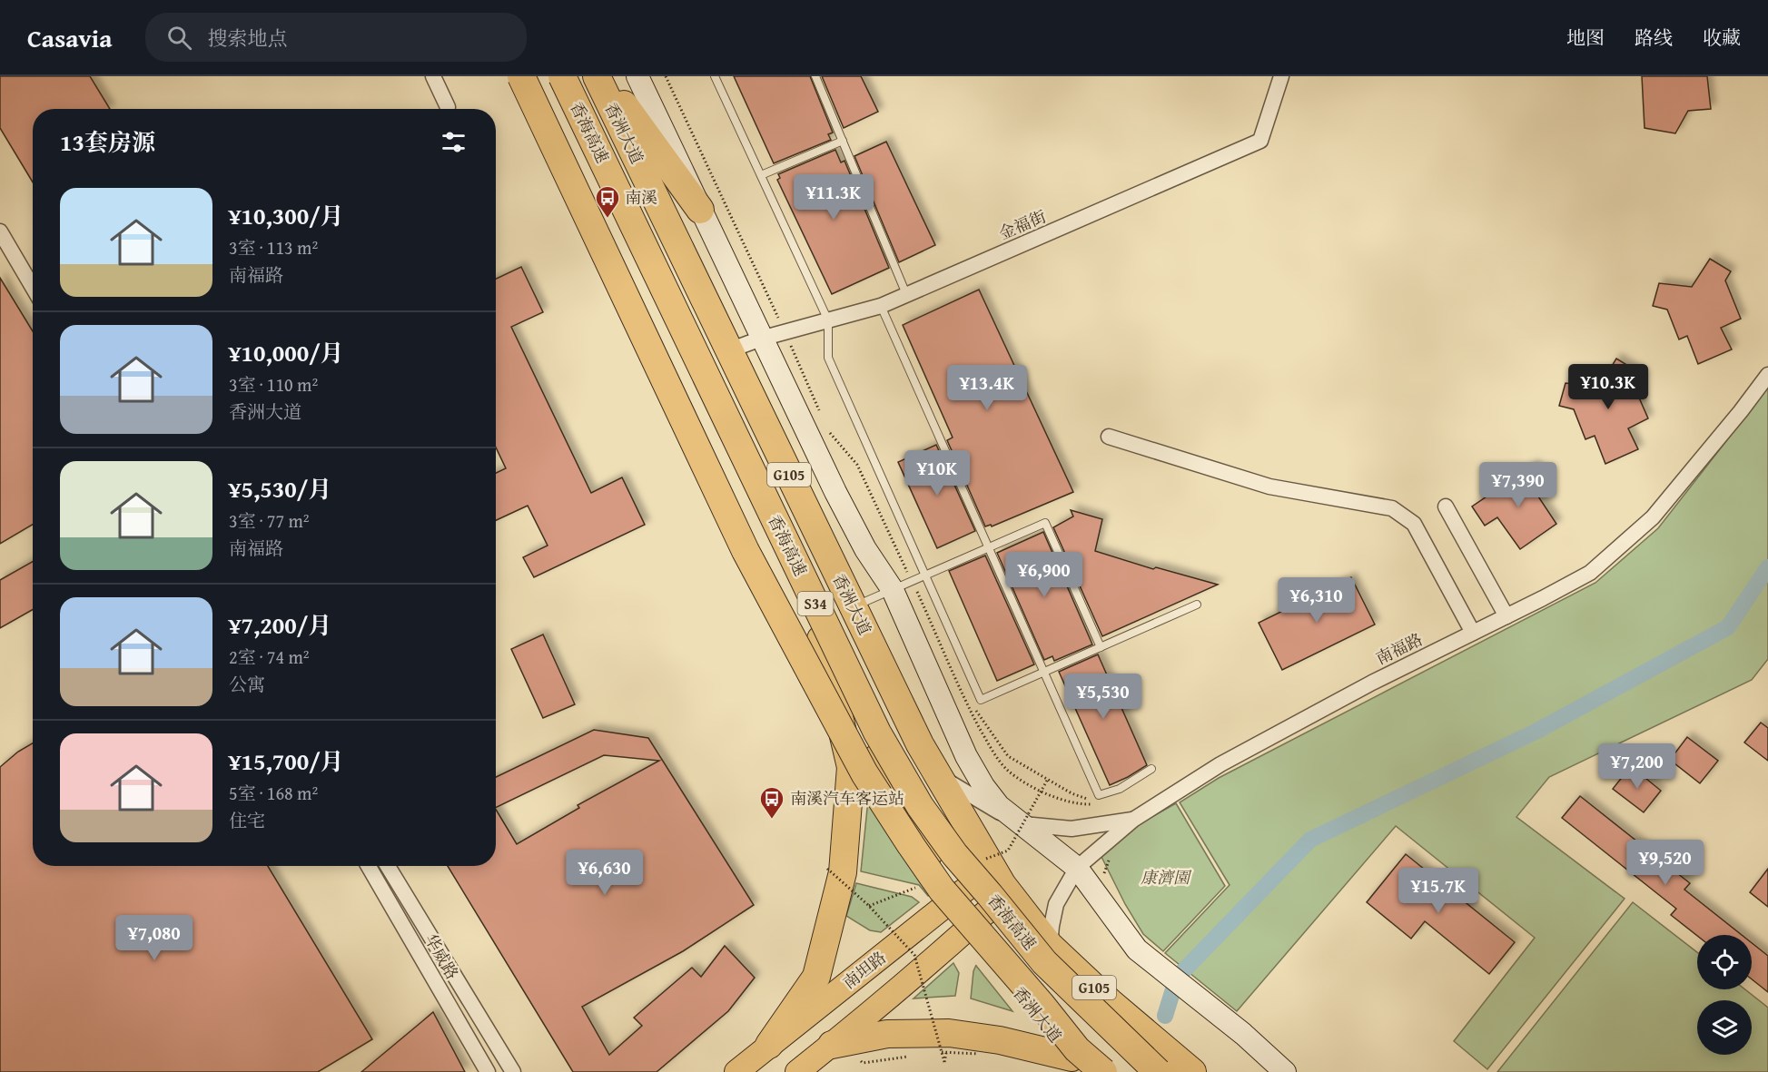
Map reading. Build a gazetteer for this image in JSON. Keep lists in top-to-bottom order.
{
  "streets": {
    "highway": [
      "香海高速",
      "香洲大道",
      "G105",
      "S34"
    ],
    "main road": ["南坦路"],
    "street": ["金福街", "南福路", "华威路"]
  },
  "crossings": [
    ["香洲大道", "金福街"],
    ["香洲大道", "南福路"],
    ["香洲大道", "南坦路"]
  ],
  "parks": ["康濟園"],
  "places": {
    "bus stop": ["南溪", "南溪汽车客运站"]
  },
  "page": {
    "header": "Casavia",
    "search": "搜索地点",
    "nav": ["地图", "路线", "收藏"],
    "heading": "13套房源",
    "price": [
      "¥11.3K",
      "¥10.3K",
      "¥13.4K",
      "¥10K",
      "¥7,390",
      "¥6,900",
      "¥6,310",
      "¥5,530",
      "¥7,200",
      "¥9,520",
      "¥6,630",
      "¥15.7K",
      "¥7,080"
    ],
    "list": [
      {
        "name": "¥10,300/月",
        "note": "3室 · 113 m² · 南福路"
      },
      {
        "name": "¥10,000/月",
        "note": "3室 · 110 m² · 香洲大道"
      },
      {
        "name": "¥5,530/月",
        "note": "3室 · 77 m² · 南福路"
      },
      {
        "name": "¥7,200/月",
        "note": "2室 · 74 m² · 公寓"
      },
      {
        "name": "¥15,700/月",
        "note": "5室 · 168 m² · 住宅"
      }
    ]
  }
}
